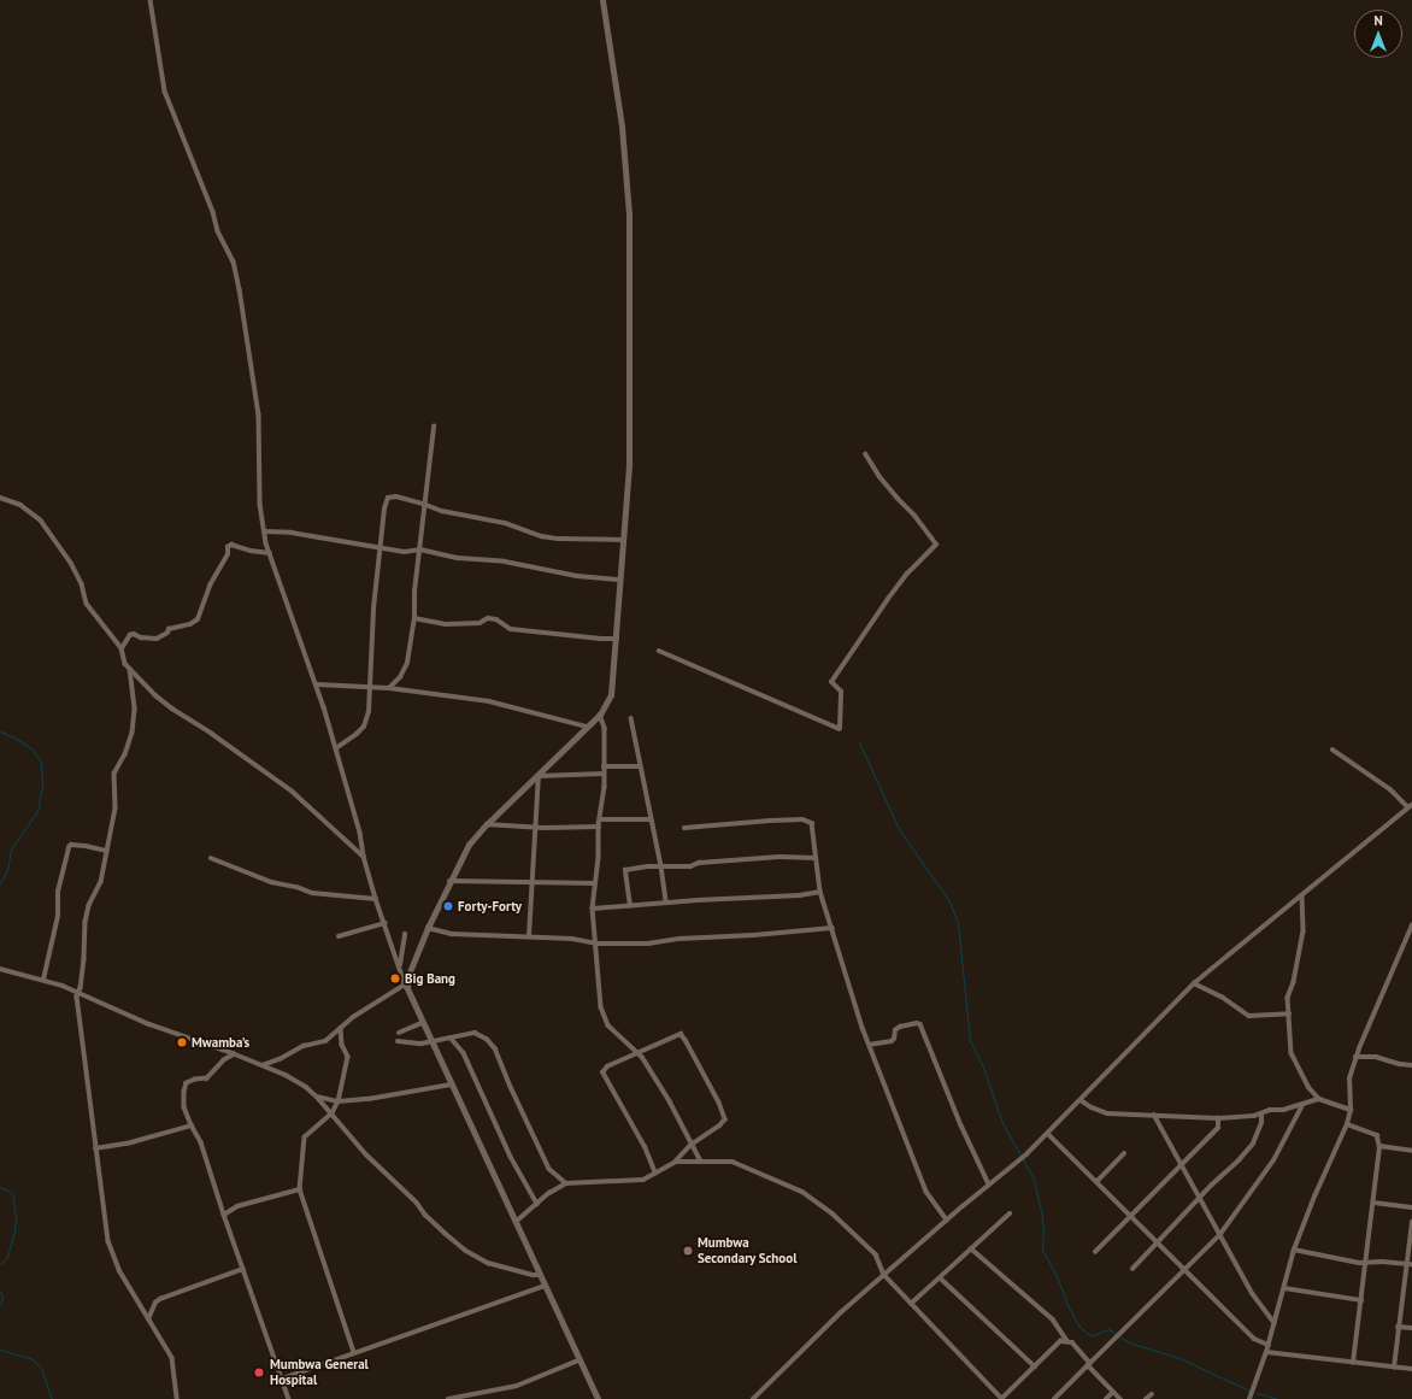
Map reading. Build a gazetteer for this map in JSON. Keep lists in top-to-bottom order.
{
  "places": [
    "Forty-Forty",
    "Big Bang",
    "Mwamba’s",
    "Mumbwa Secondary School",
    "Mumbwa General Hospital"
  ],
  "north": "top"
}
